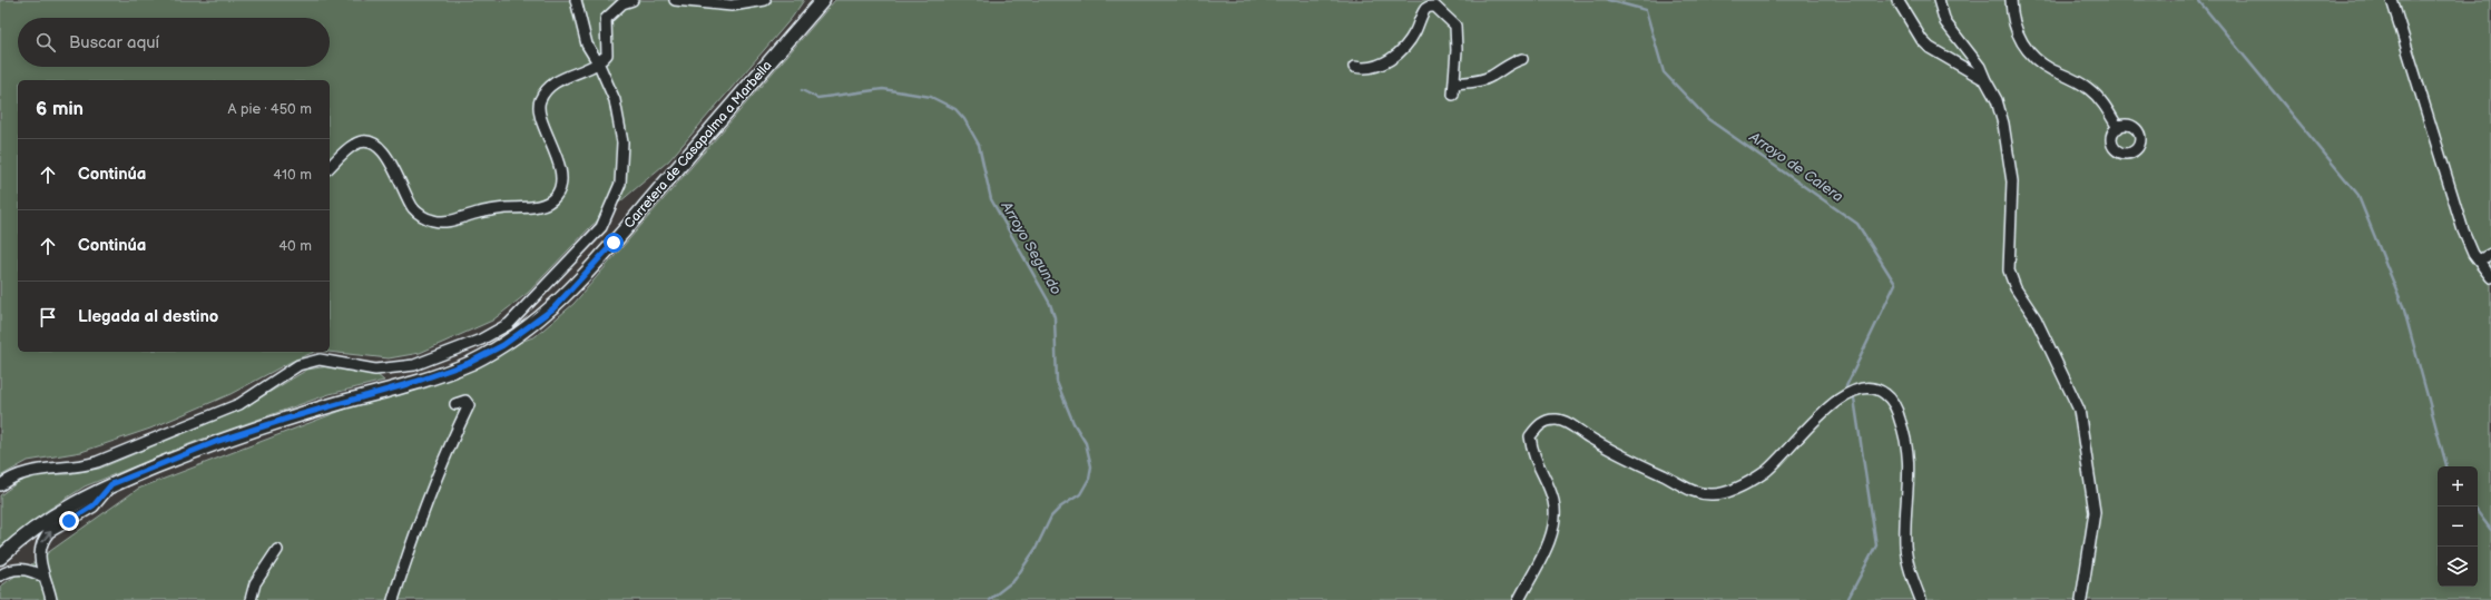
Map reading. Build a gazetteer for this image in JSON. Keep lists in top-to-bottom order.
{
  "streets": {
    "main road": ["Carretera de Casapalma a Marbella"]
  },
  "water": ["Arroyo de Calera", "Arroyo Segundo"],
  "page": {
    "search": "Buscar aquí",
    "heading": ["6 min", "A pie · 450 m"],
    "list": [
      ["Continúa", "410 m"],
      ["Continúa", "40 m"],
      "Llegada al destino"
    ],
    "map_buttons": ["+", "−"]
  }
}
